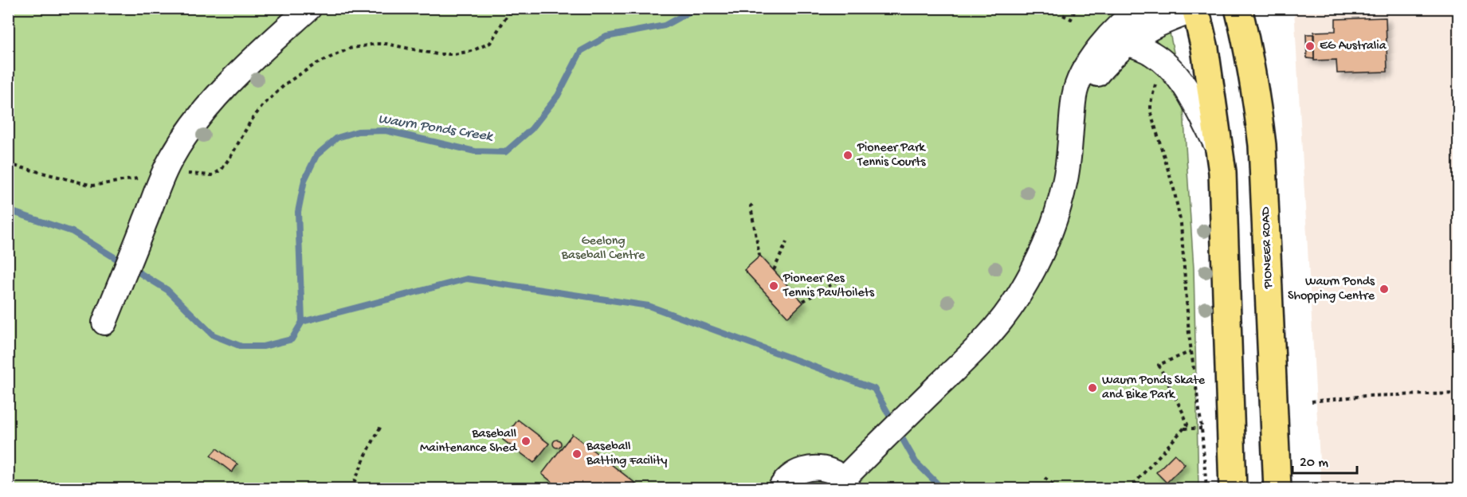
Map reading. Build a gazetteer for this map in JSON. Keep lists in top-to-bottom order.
{
  "streets": {
    "main road": ["PIONEER ROAD"]
  },
  "water": ["Waurn Ponds Creek"],
  "parks": ["Geelong Baseball Centre"],
  "places": [
    "EG Australia",
    "Pioneer Park Tennis Courts",
    "Pioneer Res Tennis Pav/toilets",
    "Waurn Ponds Shopping Centre",
    "Waurn Ponds Skate and Bike Park",
    "Baseball Maintenance Shed",
    "Baseball Batting Facility"
  ],
  "scale_bar": "20 m"
}
